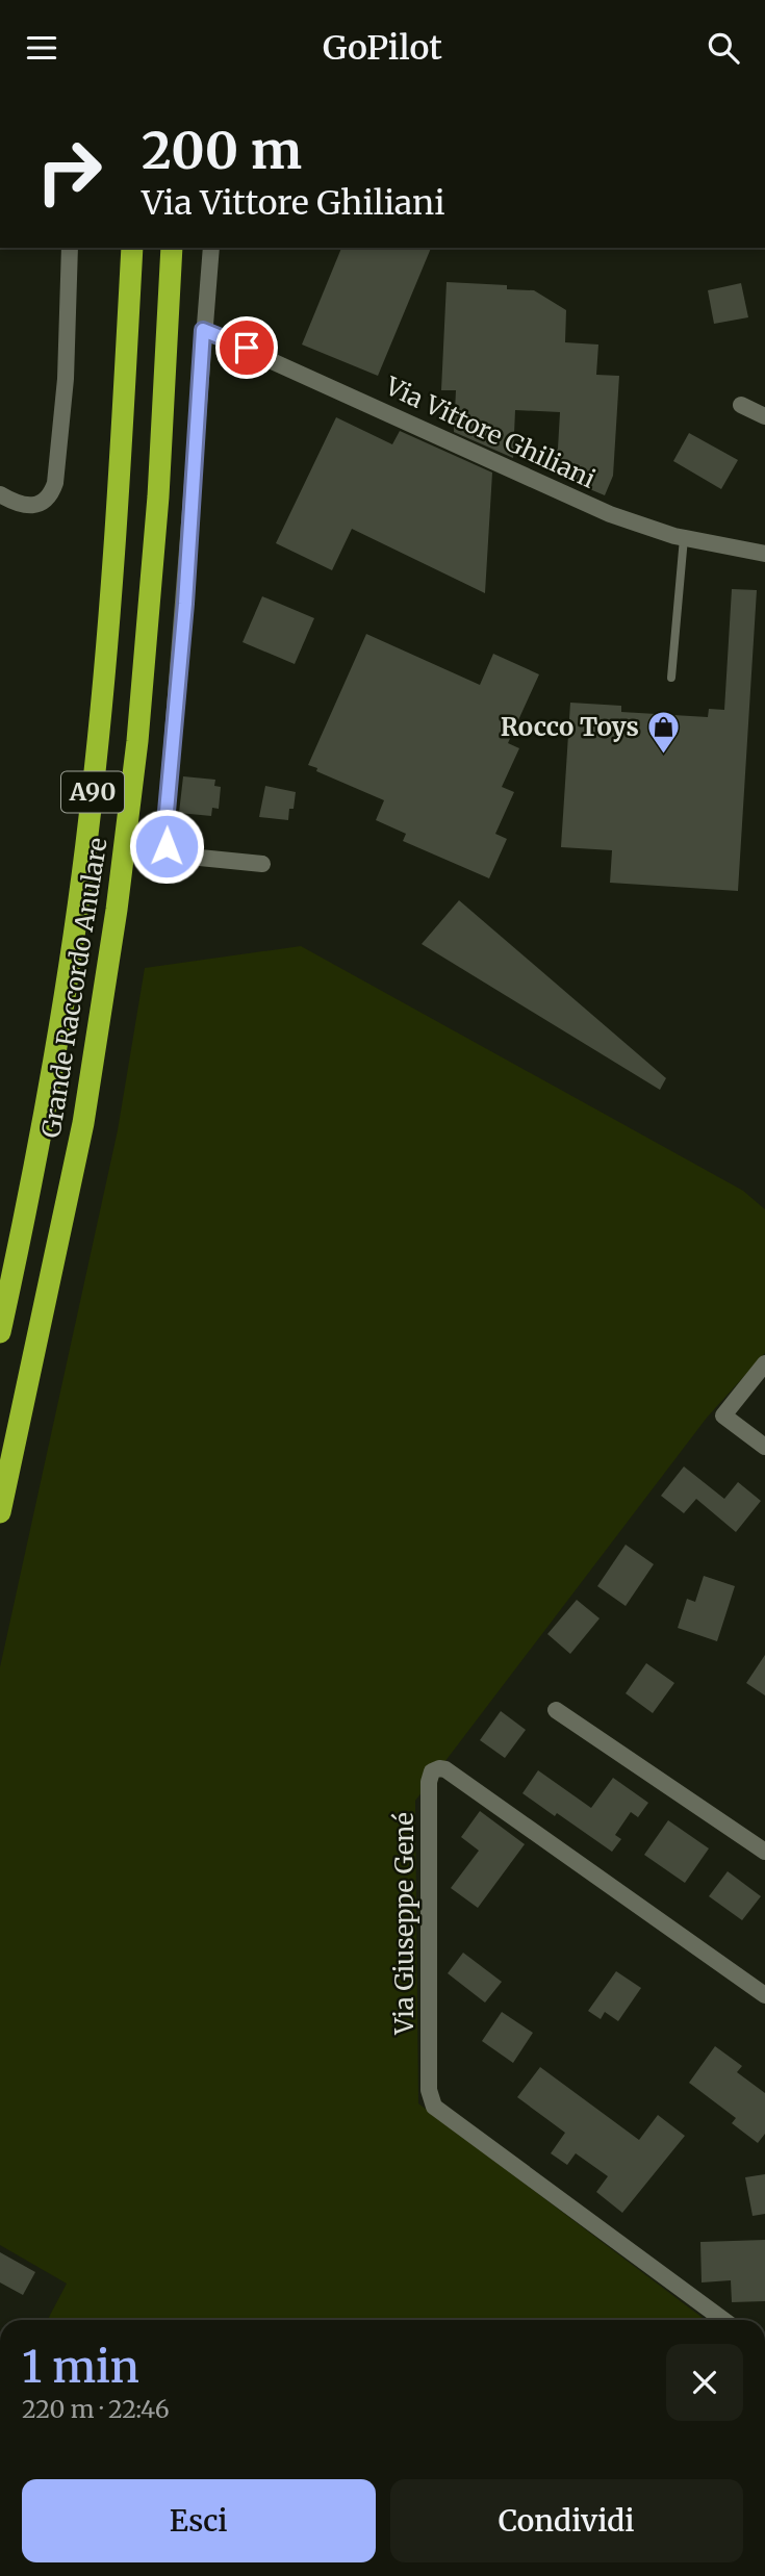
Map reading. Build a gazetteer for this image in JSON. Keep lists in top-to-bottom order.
{
  "streets": {
    "highway": ["A90", "Grande Raccordo Anulare"],
    "street": ["Via Vittore Ghiliani", "Via Giuseppe Gené"]
  },
  "places": {
    "shop": ["Rocco Toys"]
  },
  "page": {
    "header": "GoPilot",
    "turn": ["200 m", "Via Vittore Ghiliani"],
    "heading": ["1 min", "220 m · 22:46"],
    "buttons": ["Esci", "Condividi"]
  }
}
